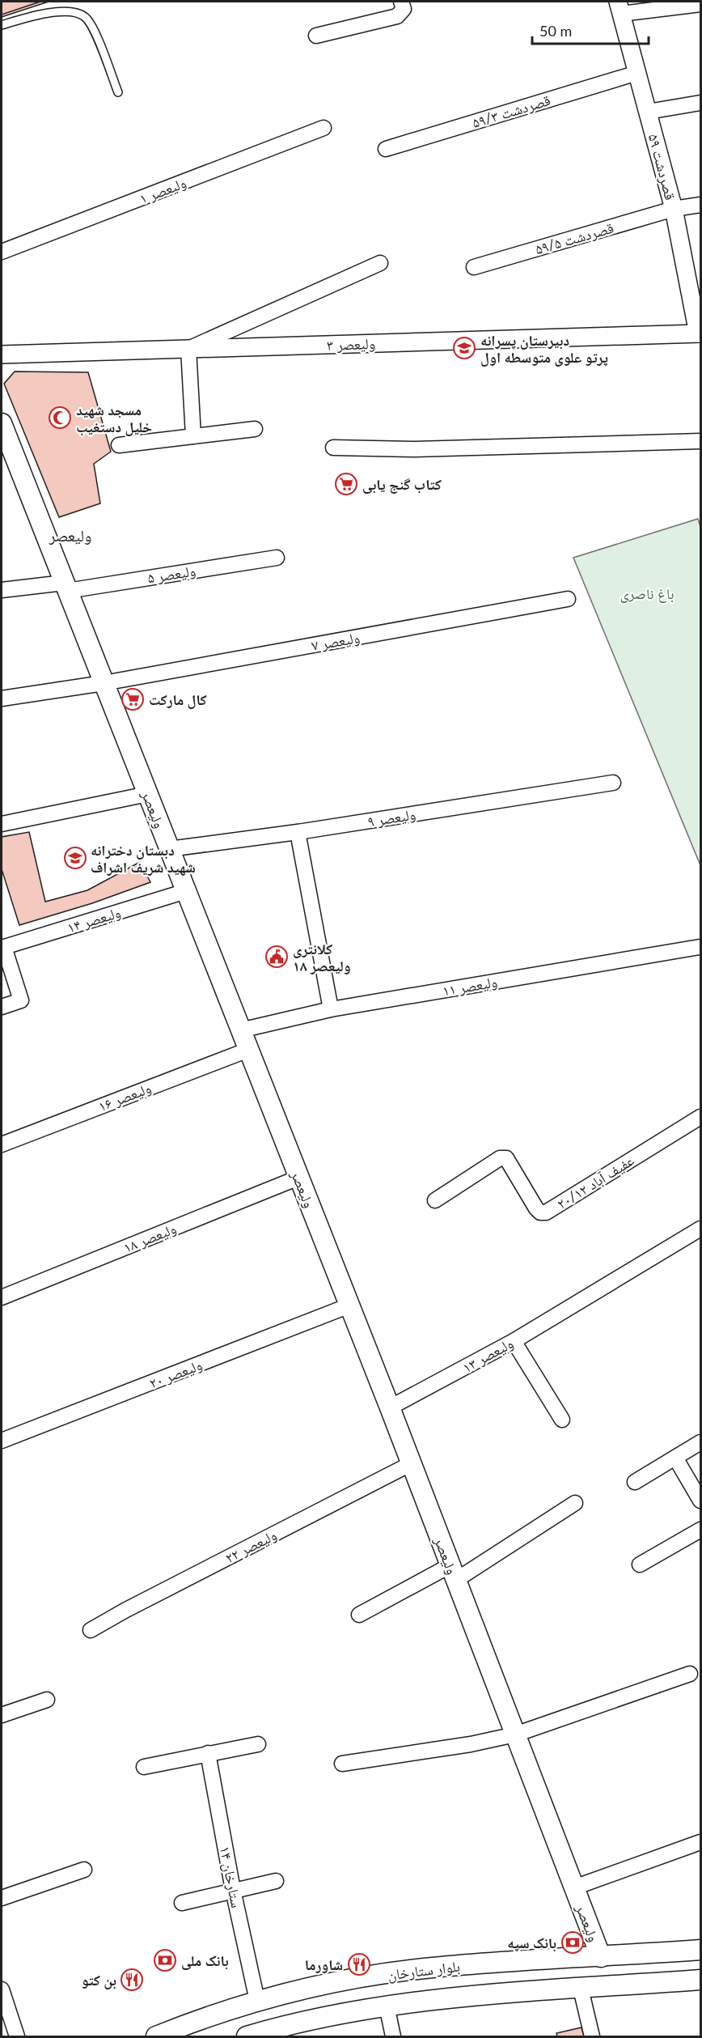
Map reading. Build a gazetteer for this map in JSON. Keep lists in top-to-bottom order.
{
  "streets": {
    "main road": ["ولیعصر", "بلوار ستارخان"],
    "street": [
      "۵۹/۳ قصردشت",
      "۵۹ قصردشت",
      "۱ ولیعصر",
      "۵۹/۵ قصردشت",
      "۳ ولیعصر",
      "۵ ولیعصر",
      "۷ ولیعصر",
      "۹ ولیعصر",
      "۱۴ ولیعصر",
      "۱۱ ولیعصر",
      "۱۶ ولیعصر",
      "عفیف آباد ۲۰/۱۲",
      "۱۸ ولیعصر",
      "۱۳ ولیعصر",
      "۲۰ ولیعصر",
      "۲۲ ولیعصر",
      "۱۴ ستارخان"
    ]
  },
  "crossings": [
    ["۵۹/۳ قصردشت", "۵۹ قصردشت"],
    ["۵۹ قصردشت", "۵۹/۵ قصردشت"],
    ["۵۹ قصردشت", "۳ ولیعصر"],
    ["۵ ولیعصر", "ولیعصر"],
    ["۷ ولیعصر", "ولیعصر"],
    ["ولیعصر", "۹ ولیعصر"],
    ["ولیعصر", "۱۴ ولیعصر"],
    ["ولیعصر", "۱۱ ولیعصر"],
    ["ولیعصر", "۱۶ ولیعصر"],
    ["ولیعصر", "۱۸ ولیعصر"],
    ["ولیعصر", "۱۳ ولیعصر"],
    ["ولیعصر", "۲۰ ولیعصر"],
    ["ولیعصر", "۲۲ ولیعصر"],
    ["ولیعصر", "بلوار ستارخان"],
    ["۱۴ ستارخان", "بلوار ستارخان"]
  ],
  "districts": ["ولیعصر"],
  "parks": ["باغ ناصری"],
  "places": {
    "school or university": ["دبیرستان پسرانه پرتو علوی متوسطه اول", "دبستان دخترانه شهید شریف اشراف"],
    "mosque": ["مسجد شهید خلیل دستغیب"],
    "supermarket": ["کتاب گنج یابی", "کال مارکت"],
    "public building": ["کلانتری ۱۸ ولیعصر"],
    "bank": ["بانک سپه", "بانک ملی"],
    "restaurant": ["شاورما", "بن کتو"]
  },
  "scale_bar": "50 m"
}
